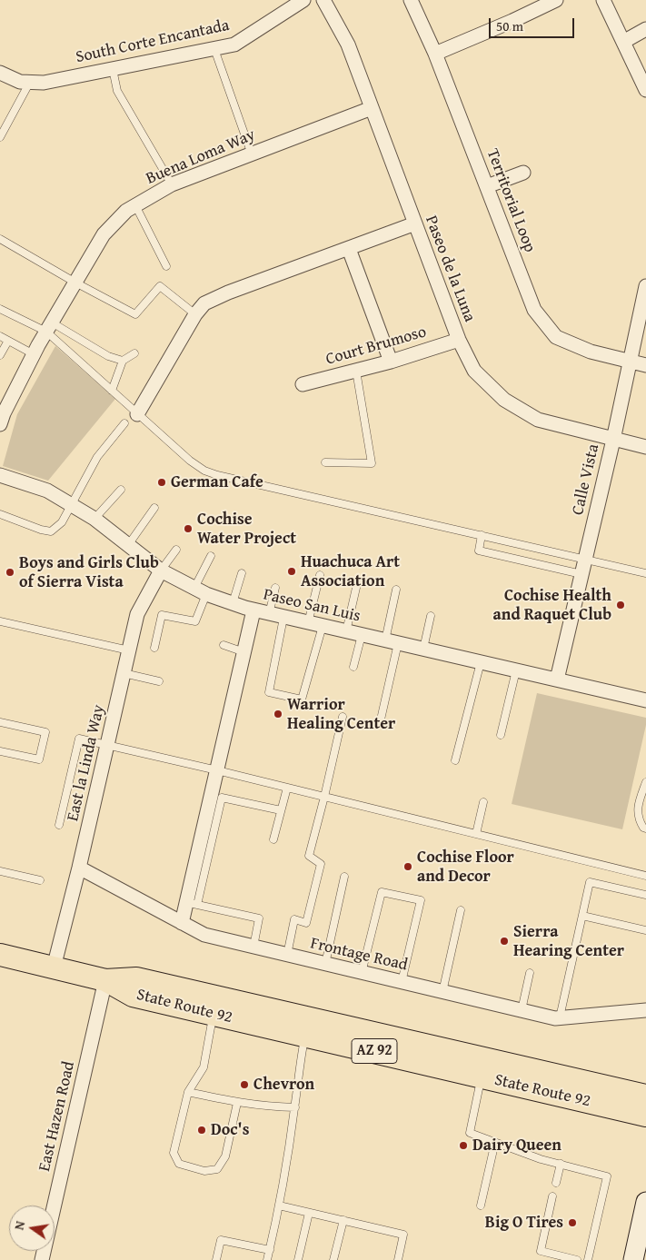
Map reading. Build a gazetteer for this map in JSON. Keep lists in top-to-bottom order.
{
  "streets": {
    "main road": ["State Route 92", "AZ 92"],
    "street": [
      "South Corte Encantada",
      "Buena Loma Way",
      "Territorial Loop",
      "Paseo de la Luna",
      "Court Brumoso",
      "Calle Vista",
      "Paseo San Luis",
      "East la Linda Way",
      "Frontage Road",
      "East Hazen Road"
    ]
  },
  "crossings": [
    ["Buena Loma Way", "Paseo de la Luna"],
    ["Territorial Loop", "Calle Vista"],
    ["Paseo de la Luna", "Court Brumoso"],
    ["Paseo de la Luna", "Calle Vista"],
    ["Calle Vista", "Paseo San Luis"],
    ["Paseo San Luis", "East la Linda Way"],
    ["East la Linda Way", "Frontage Road"],
    ["East la Linda Way", "AZ 92"],
    ["State Route 92", "AZ 92"],
    ["State Route 92", "East Hazen Road"],
    ["AZ 92", "East Hazen Road"]
  ],
  "places": [
    "German Cafe",
    "Cochise Water Project",
    "Huachuca Art Association",
    "Boys and Girls Club of Sierra Vista",
    "Cochise Health and Raquet Club",
    "Warrior Healing Center",
    "Cochise Floor and Decor",
    "Sierra Hearing Center",
    "Chevron",
    "Doc's",
    "Dairy Queen",
    "Big O Tires"
  ],
  "scale_bar": "50 m",
  "north": "left"
}
